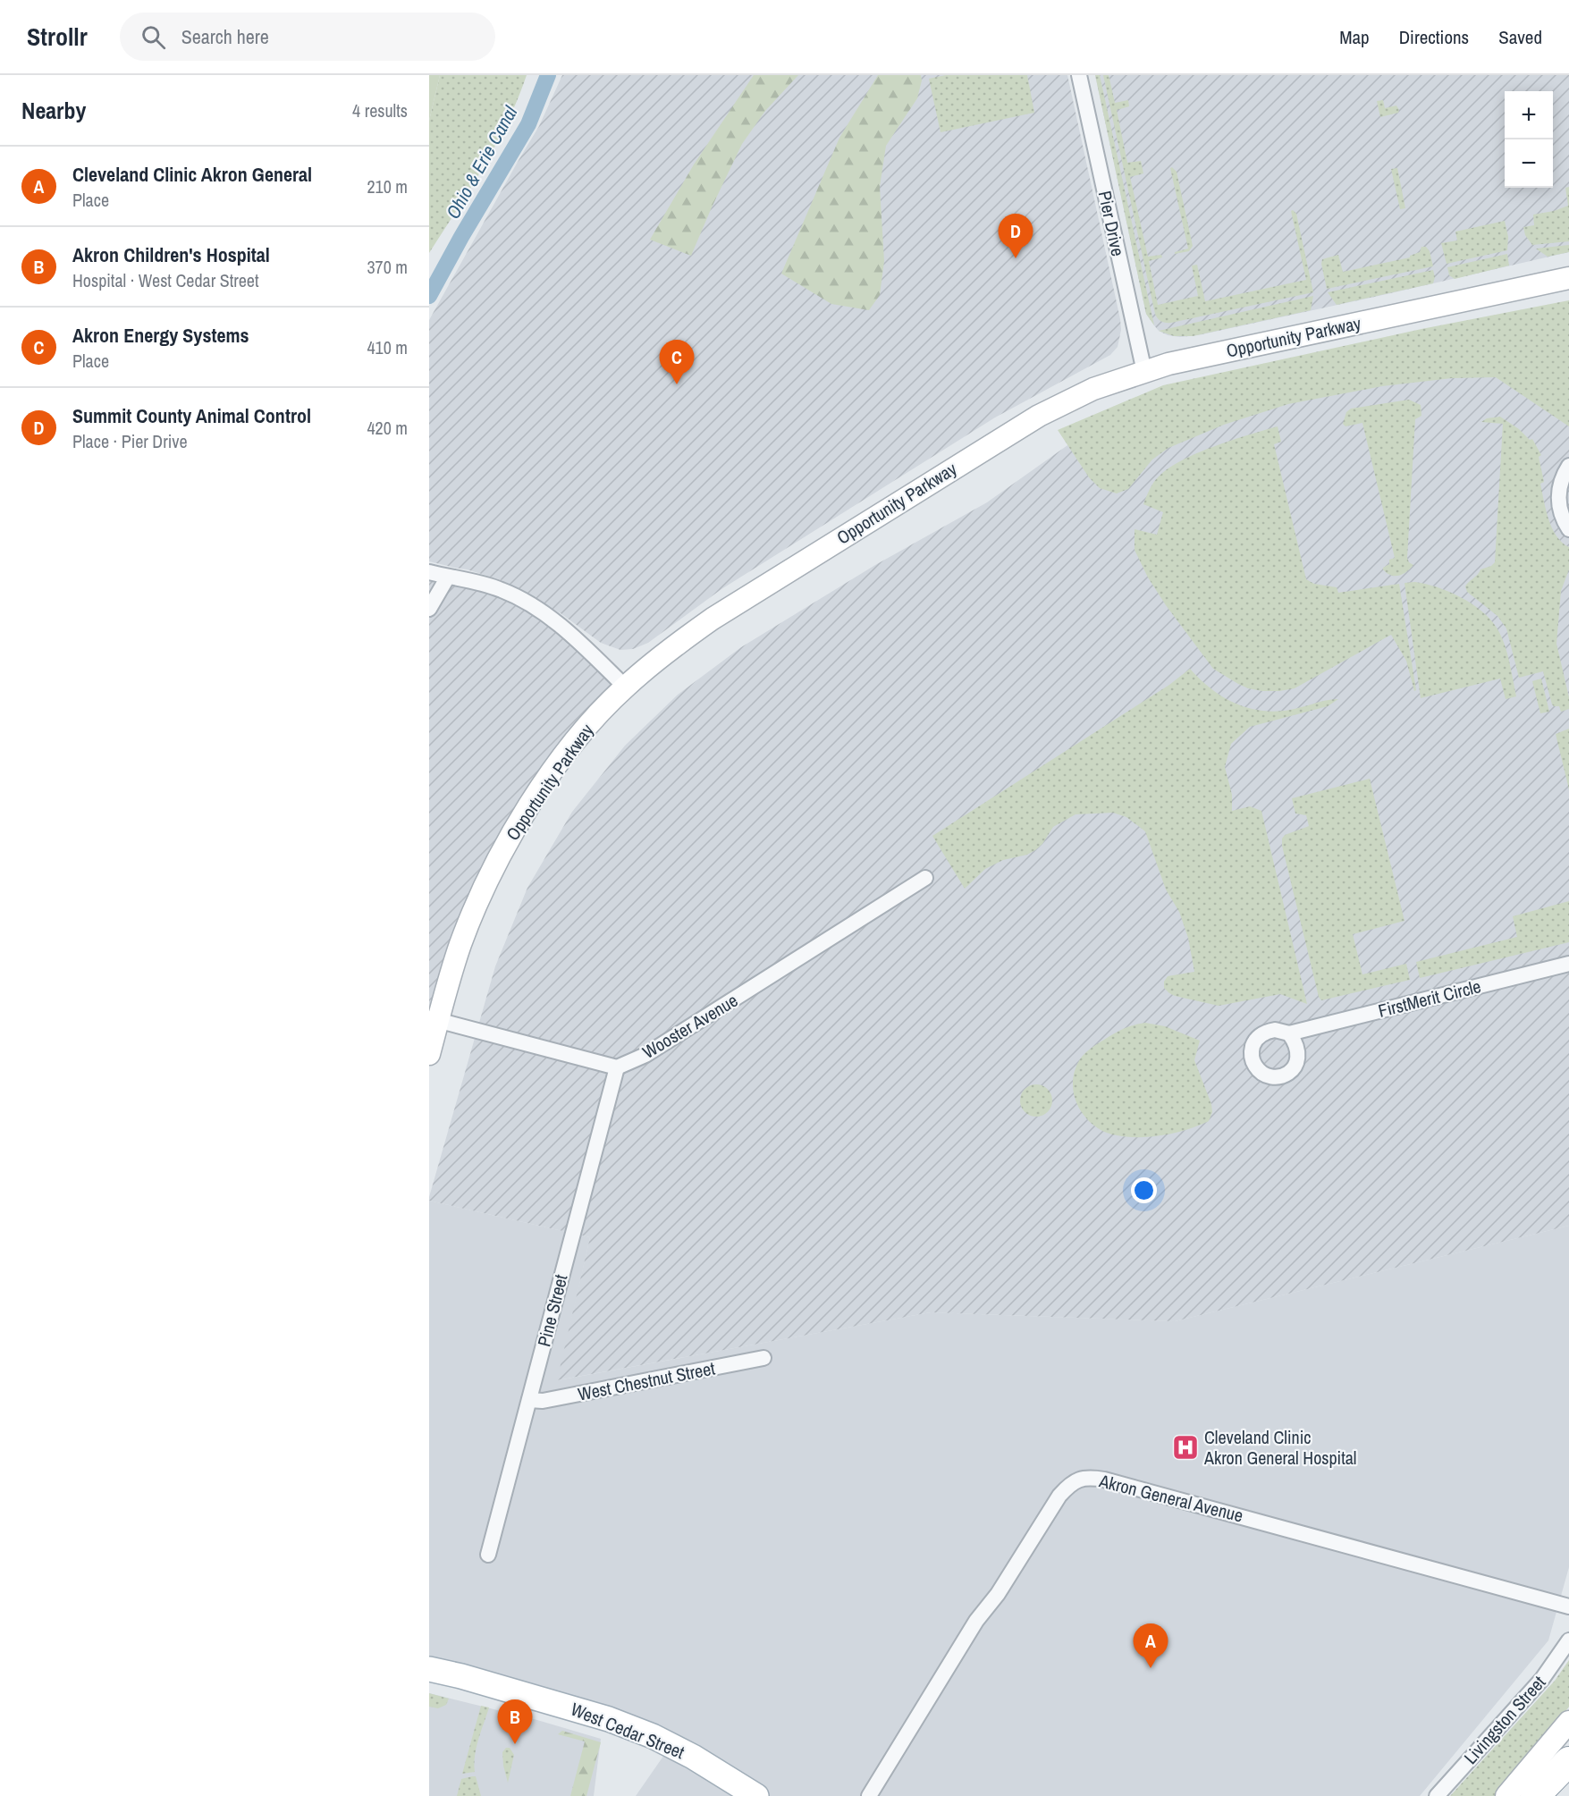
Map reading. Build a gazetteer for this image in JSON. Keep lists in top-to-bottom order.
{
  "streets": {
    "main road": ["Opportunity Parkway", "West Cedar Street"],
    "street": [
      "Pier Drive",
      "FirstMerit Circle",
      "Wooster Avenue",
      "Pine Street",
      "West Chestnut Street",
      "Akron General Avenue",
      "Livingston Street"
    ]
  },
  "crossings": [
    ["Pier Drive", "Opportunity Parkway"],
    ["Wooster Avenue", "Pine Street"],
    ["Pine Street", "West Chestnut Street"]
  ],
  "water": ["Ohio & Erie Canal"],
  "places": {
    "hospital": ["Cleveland Clinic Akron General Hospital"]
  },
  "page": {
    "header": "Strollr",
    "search": "Search here",
    "nav": ["Map", "Directions", "Saved"],
    "heading": ["Nearby", "4 results"],
    "map_buttons": ["+", "−"],
    "list": [
      {
        "mark": "A",
        "name": "Cleveland Clinic Akron General",
        "note": "Place",
        "value": "210 m"
      },
      {
        "mark": "B",
        "name": "Akron Children's Hospital",
        "note": "Hospital · West Cedar Street",
        "value": "370 m"
      },
      {
        "mark": "C",
        "name": "Akron Energy Systems",
        "note": "Place",
        "value": "410 m"
      },
      {
        "mark": "D",
        "name": "Summit County Animal Control",
        "note": "Place · Pier Drive",
        "value": "420 m"
      }
    ],
    "pins": [
      "D",
      "C",
      "A",
      "B"
    ]
  }
}
